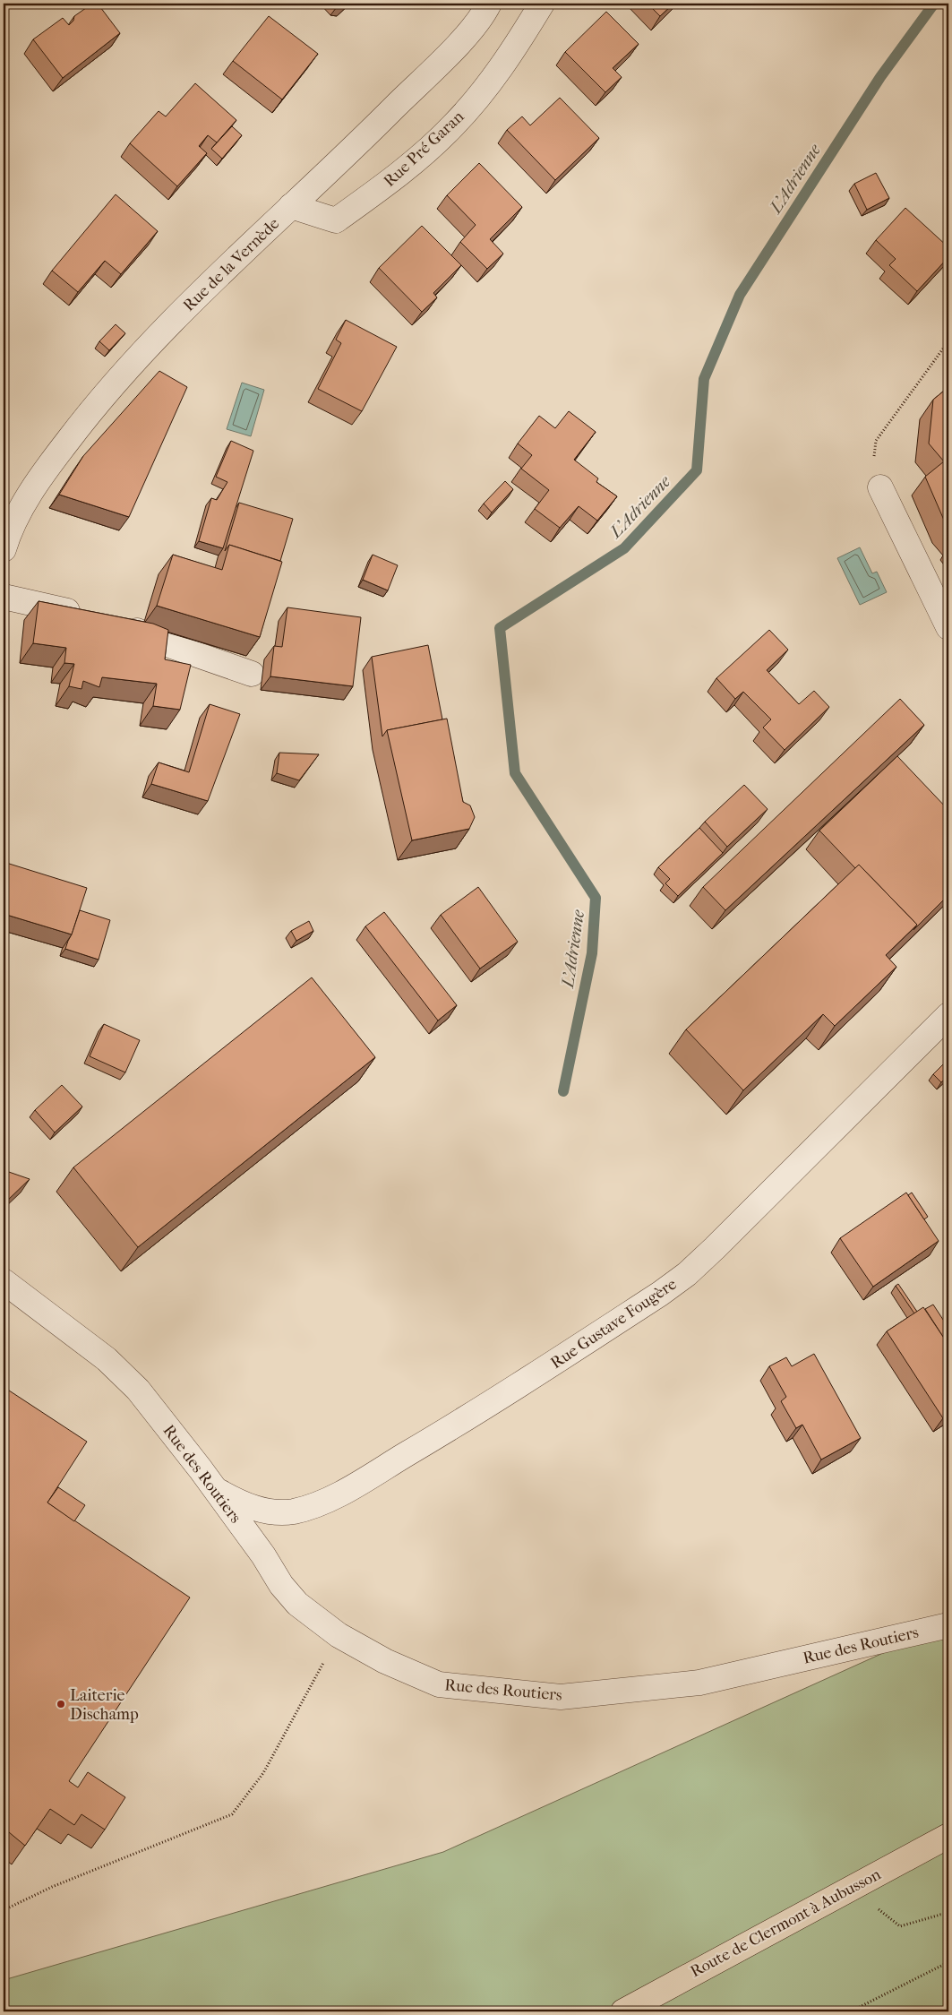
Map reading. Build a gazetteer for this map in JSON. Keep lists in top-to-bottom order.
{
  "streets": {
    "main road": ["Route de Clermont à Aubusson"],
    "street": [
      "Rue Pré Garan",
      "Rue de la Vernède",
      "Rue Gustave Fougère",
      "Rue des Routiers"
    ]
  },
  "crossings": [
    ["Rue Pré Garan", "Rue de la Vernède"],
    ["Rue Gustave Fougère", "Rue des Routiers"]
  ],
  "water": ["L'Adrienne"],
  "places": ["Laiterie Dischamp"]
}
